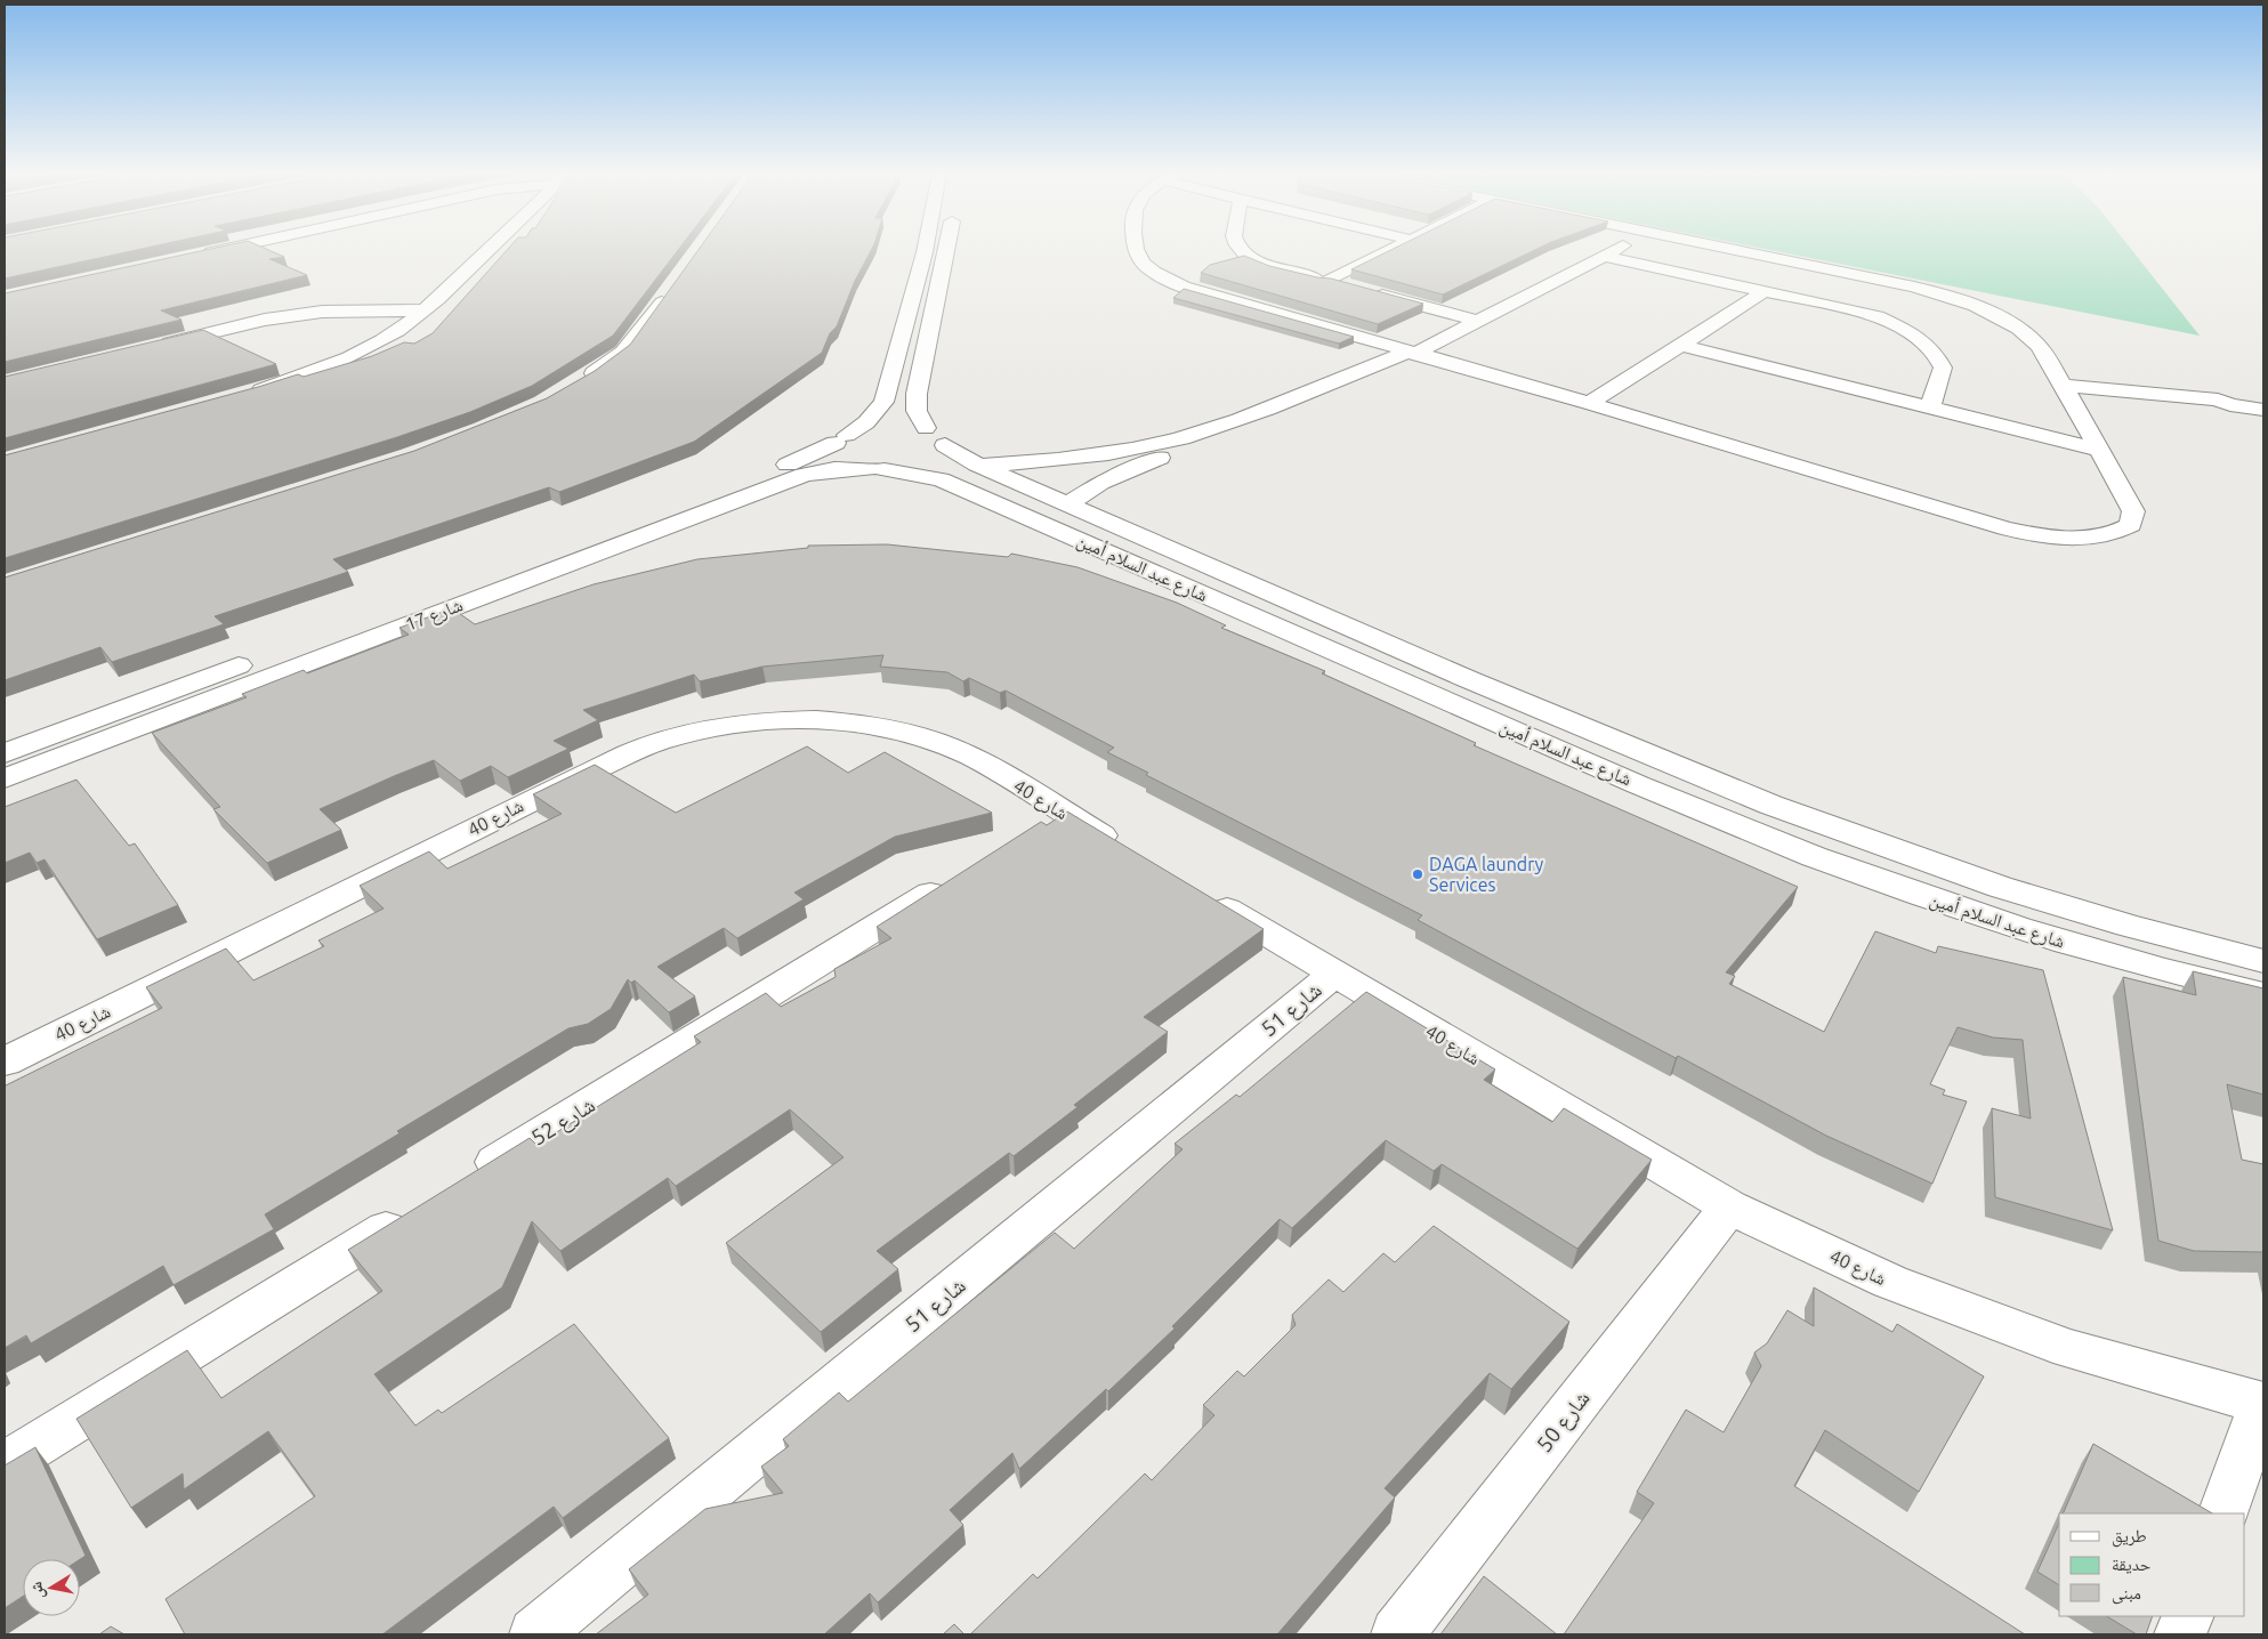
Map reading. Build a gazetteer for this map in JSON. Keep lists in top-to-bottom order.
{
  "streets": {
    "street": [
      "شارع عبد السلام أمين",
      "شارع 17",
      "شارع 40",
      "شارع 51",
      "شارع 52",
      "شارع 50"
    ]
  },
  "crossings": [
    ["شارع عبد السلام أمين", "شارع 17"],
    ["شارع 40", "شارع 51"],
    ["شارع 40", "شارع 50"]
  ],
  "places": ["DAGA laundry Services"],
  "legend": ["طريق", "حديقة", "مبنى"],
  "north": "left"
}
